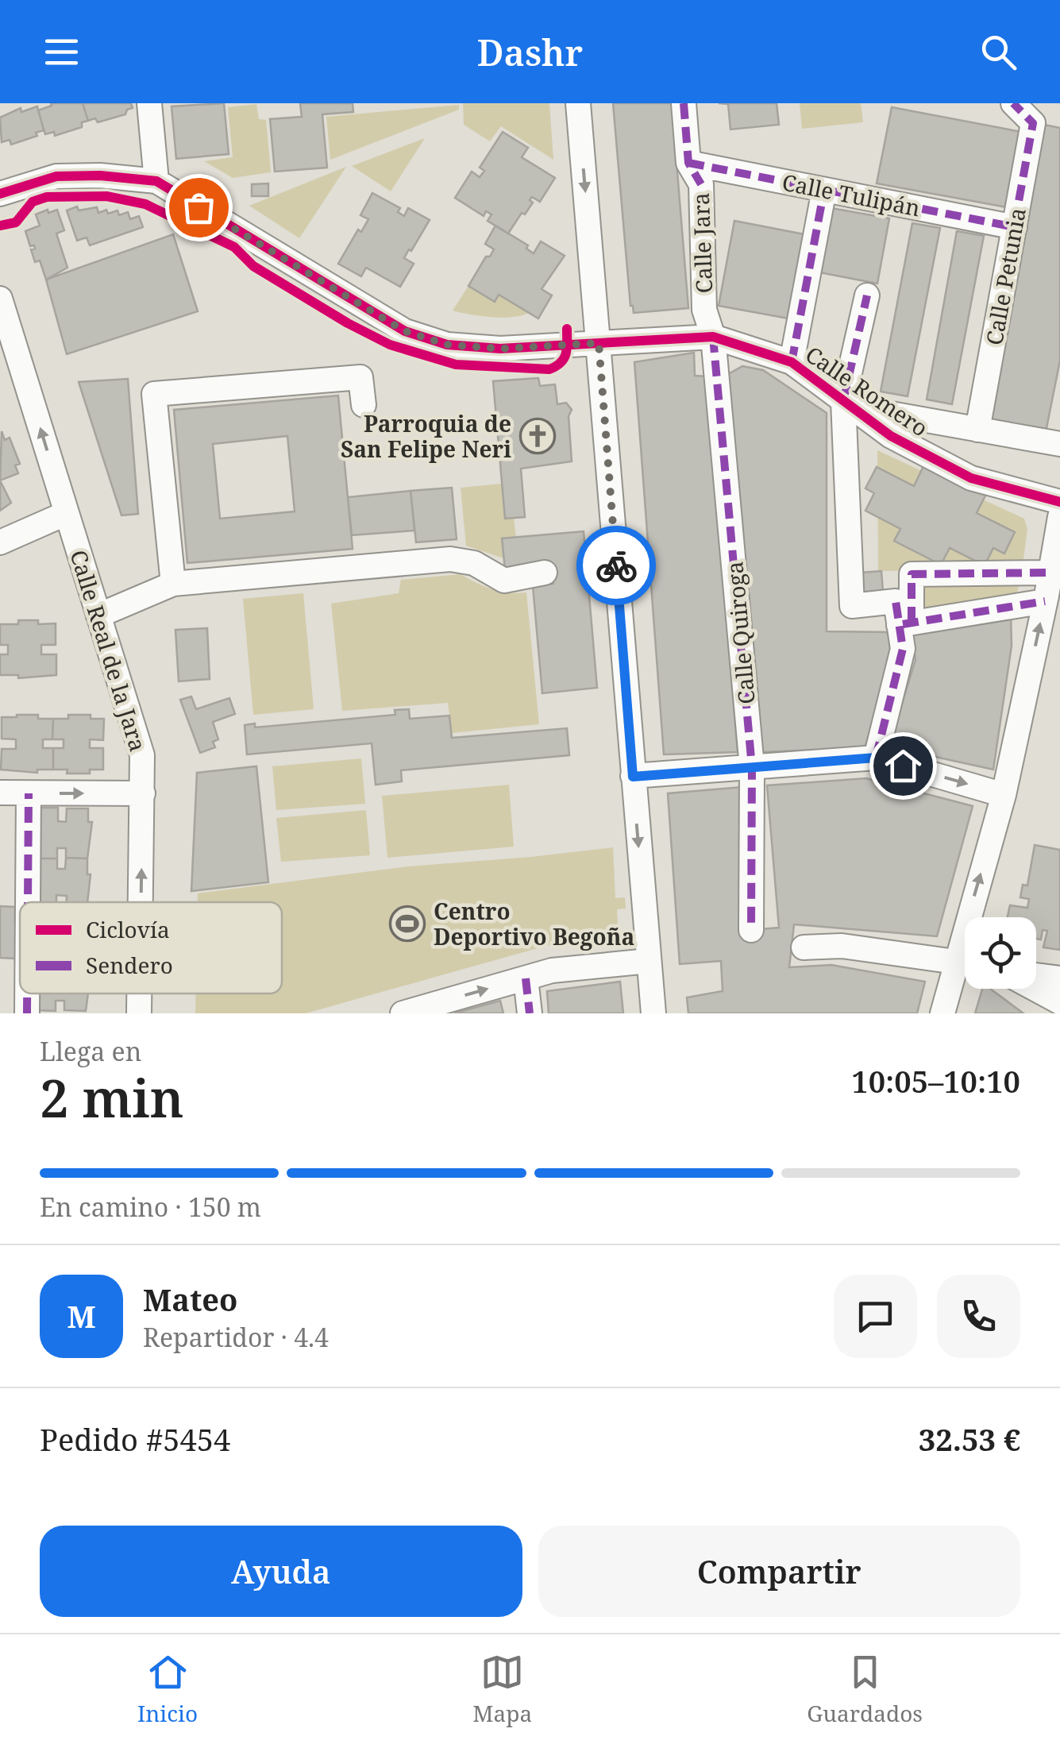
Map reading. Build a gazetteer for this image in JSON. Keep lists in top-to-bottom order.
{
  "streets": {
    "street": [
      "Calle Tulipán",
      "Calle Jara",
      "Calle Petunia",
      "Calle Romero",
      "Calle Quiroga",
      "Calle Real de la Jara"
    ]
  },
  "crossings": [
    ["Calle Tulipán", "Calle Jara"],
    ["Calle Tulipán", "Calle Petunia"],
    ["Calle Jara", "Calle Romero"],
    ["Calle Jara", "Calle Quiroga"],
    ["Calle Petunia", "Calle Romero"],
    ["Calle Romero", "Calle Quiroga"]
  ],
  "places": {
    "church": ["Parroquia de San Felipe Neri"],
    "sports": ["Centro Deportivo Begoña"]
  },
  "legend": ["Ciclovía", "Sendero"],
  "page": {
    "header": "Dashr",
    "heading": ["2 min", "Llega en", "10:05–10:10"],
    "panel": [
      "Mateo",
      "Repartidor · 4.4",
      "Pedido #5454",
      "32.53 €"
    ],
    "bar": "En camino · 150 m",
    "round": "M",
    "buttons": ["Ayuda", "Compartir"],
    "tabs": ["Inicio", "Mapa", "Guardados"]
  }
}
